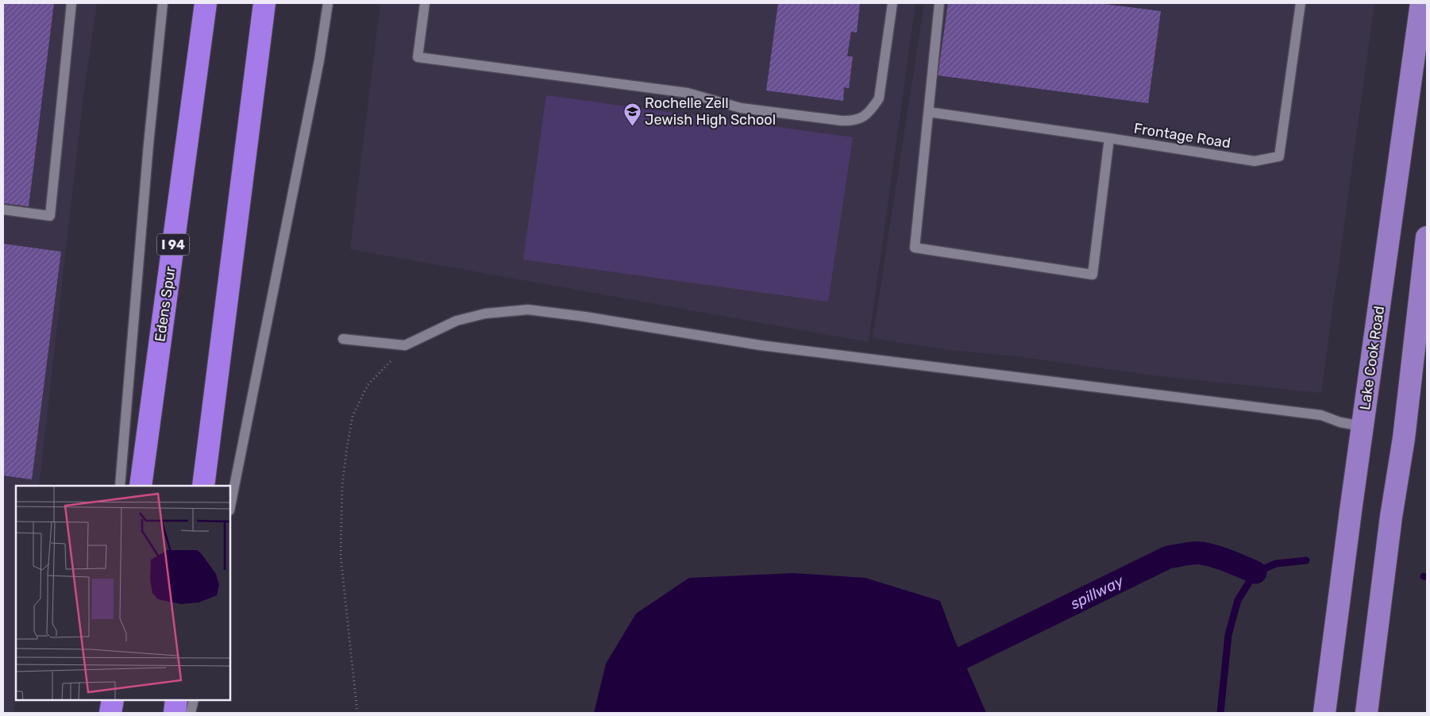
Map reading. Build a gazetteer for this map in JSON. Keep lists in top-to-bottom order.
{
  "streets": {
    "highway": ["I 94", "Edens Spur"],
    "main road": ["Lake Cook Road"],
    "lane": ["Frontage Road"]
  },
  "water": ["spillway"],
  "places": {
    "school or university": ["Rochelle Zell Jewish High School"]
  }
}
